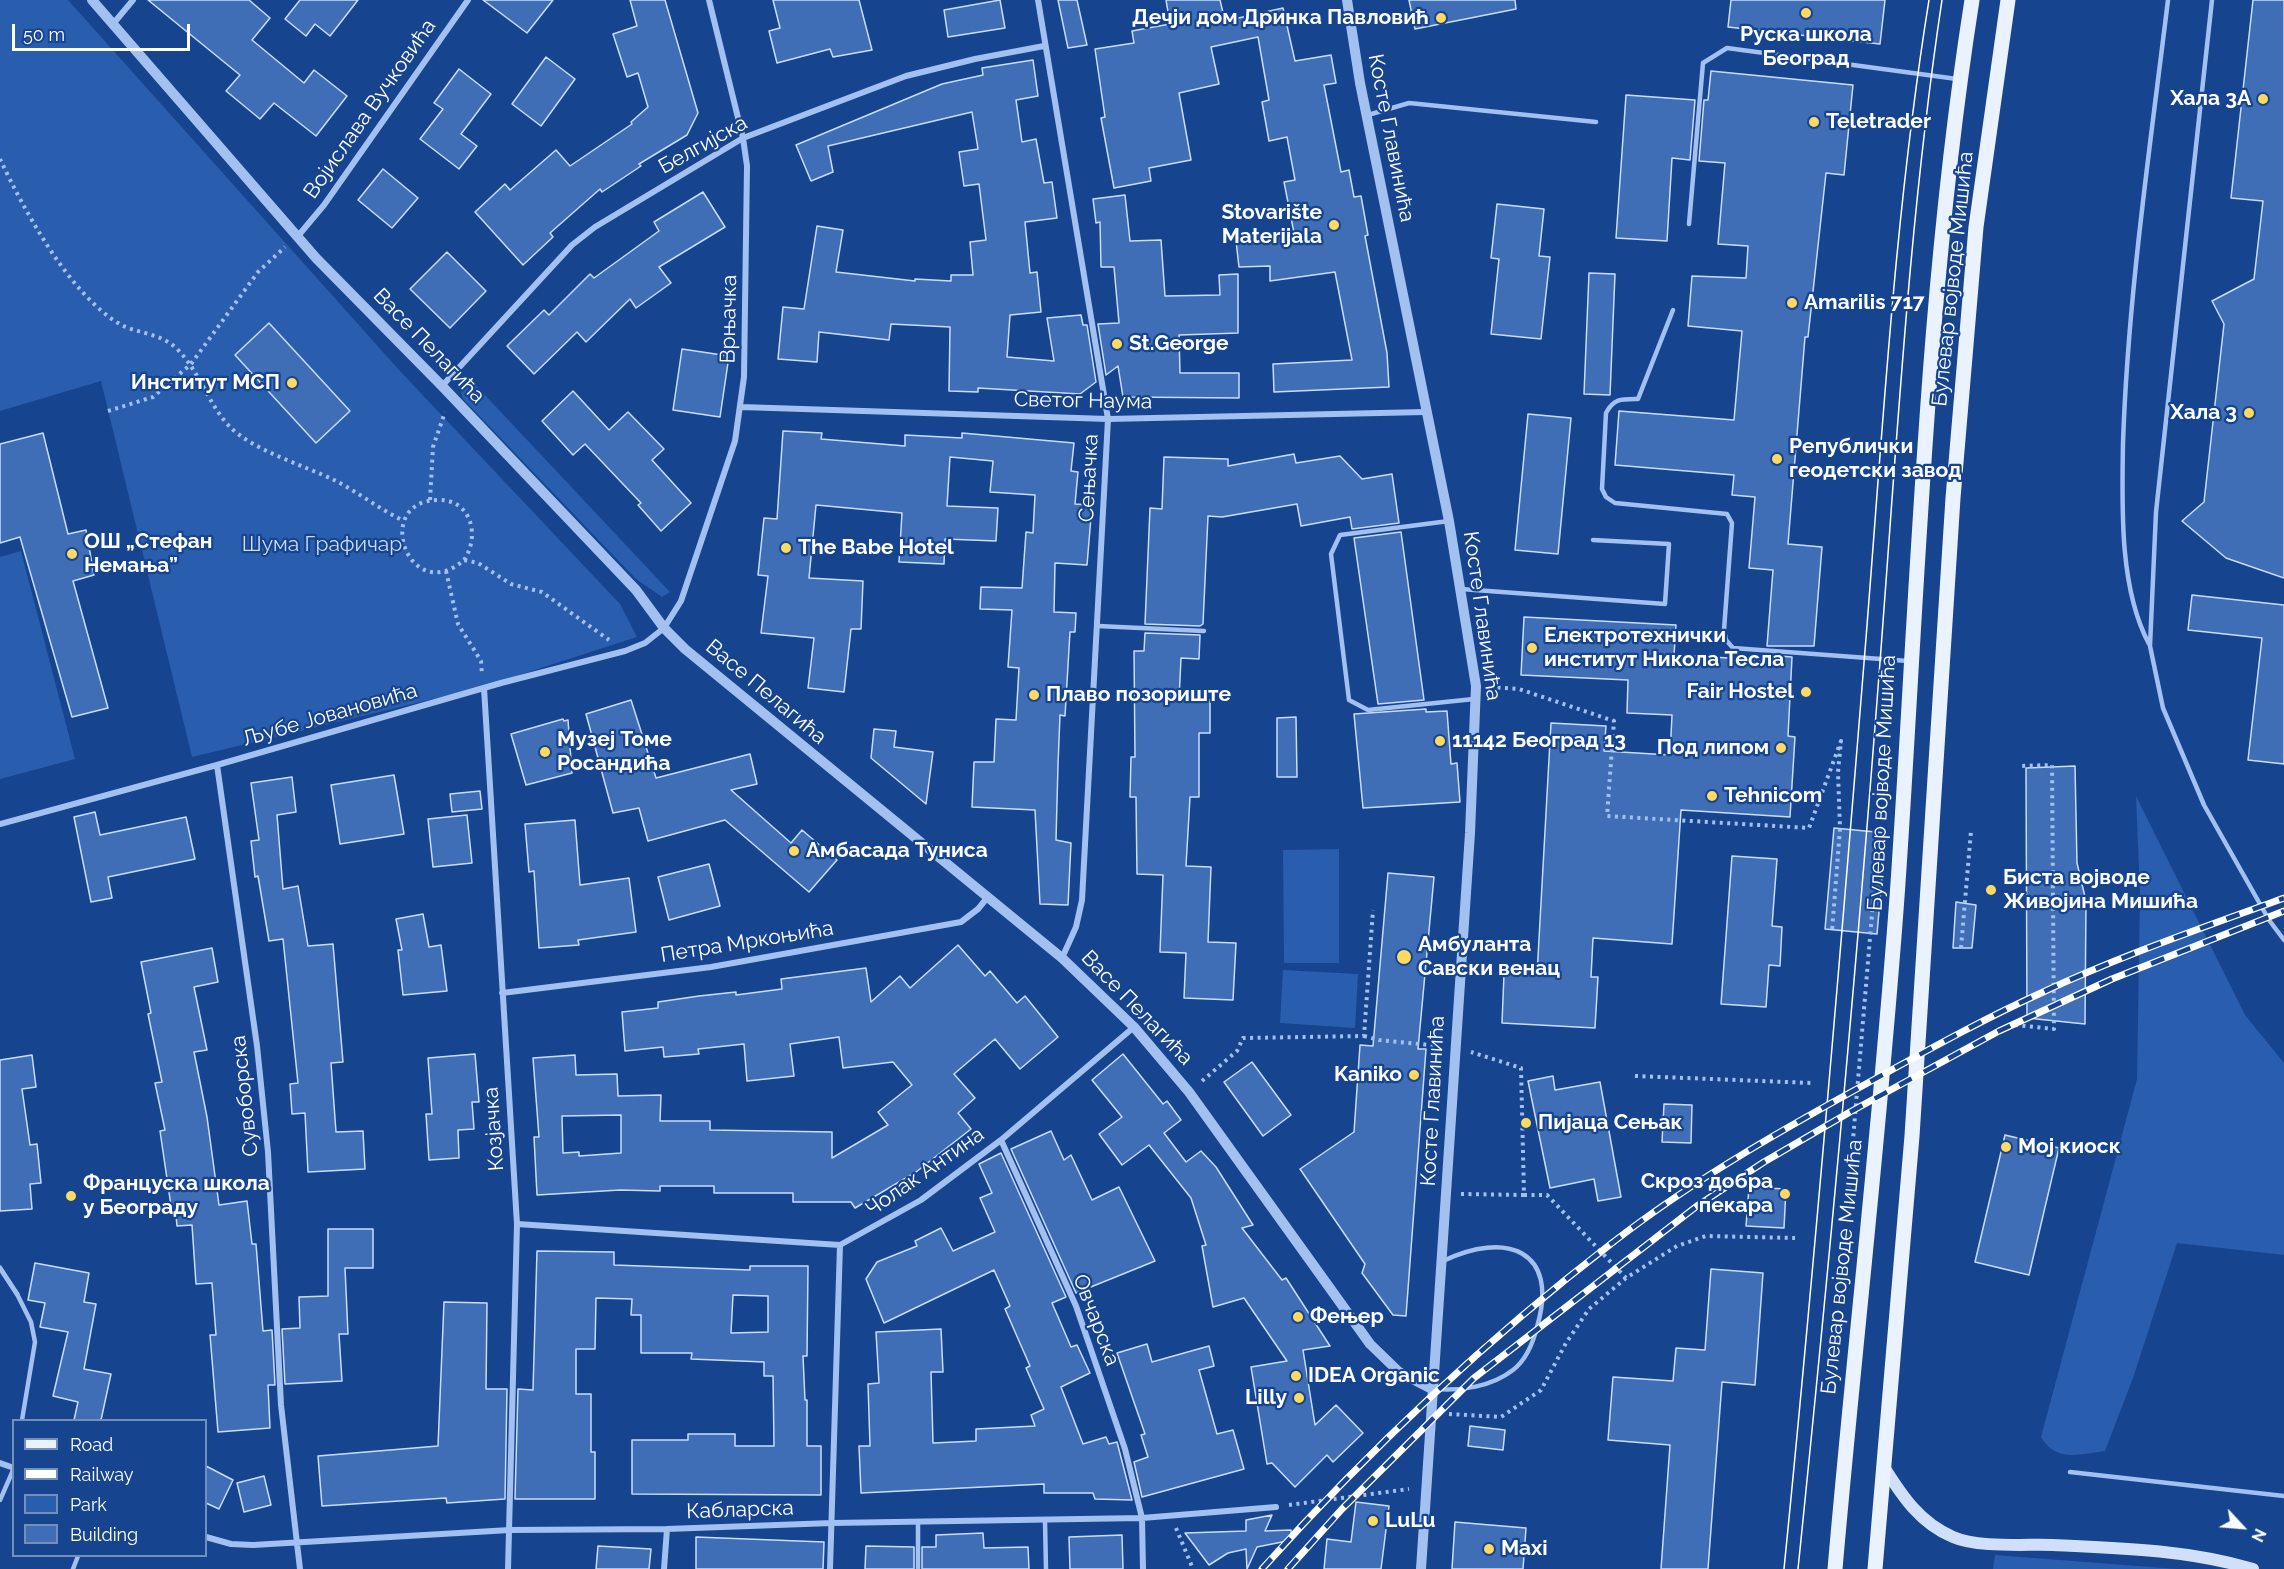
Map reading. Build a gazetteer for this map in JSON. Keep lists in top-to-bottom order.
{
  "streets": {
    "main road": ["Булевар војводе Мишића"],
    "street": [
      "Војислава Вучковића",
      "Косте Главинића",
      "Белгијска",
      "Врњачка",
      "Васе Пелагића",
      "Светог Наума",
      "Сењачка",
      "Љубе Јовановића",
      "Петра Мркоњића",
      "Сувоборска",
      "Козјачка",
      "Чолак Антина",
      "Овчарска",
      "Кабларска"
    ]
  },
  "crossings": [
    ["Војислава Вучковића", "Васе Пелагића"],
    ["Косте Главинића", "Васе Пелагића"],
    ["Косте Главинића", "Светог Наума"],
    ["Белгијска", "Врњачка"],
    ["Белгијска", "Васе Пелагића"],
    ["Белгијска", "Сењачка"],
    ["Врњачка", "Васе Пелагића"],
    ["Врњачка", "Светог Наума"],
    ["Врњачка", "Љубе Јовановића"],
    ["Васе Пелагића", "Сењачка"],
    ["Васе Пелагића", "Љубе Јовановића"],
    ["Васе Пелагића", "Петра Мркоњића"],
    ["Васе Пелагића", "Чолак Антина"],
    ["Светог Наума", "Сењачка"],
    ["Љубе Јовановића", "Сувоборска"],
    ["Љубе Јовановића", "Козјачка"],
    ["Петра Мркоњића", "Козјачка"],
    ["Сувоборска", "Кабларска"],
    ["Козјачка", "Кабларска"],
    ["Чолак Антина", "Овчарска"],
    ["Овчарска", "Кабларска"]
  ],
  "parks": ["Шума Графичар"],
  "places": [
    "Руска школа Београд",
    "Дечји дом Дринка Павловић",
    "Хала 3А",
    "Teletrader",
    "Stovarište Materijala",
    "Amarilis 717",
    "St.George",
    "Институт МСП",
    "Хала 3",
    "Републички геодетски завод",
    "The Babe Hotel",
    "ОШ „Стефан Немања”",
    "Електротехнички институт Никола Тесла",
    "Fair Hostel",
    "Плаво позориште",
    "11142 Београд 13",
    "Под липом",
    "Музеј Томе Росандића",
    "Tehnicom",
    "Амбасада Туниса",
    "Биста војводе Живојина Мишића",
    "Амбуланта Савски венац",
    "Kaniko",
    "Пијаца Сењак",
    "Мој киоск",
    "Скроз добра пекара",
    "Француска школа у Београду",
    "Фењер",
    "IDEA Organic",
    "Lilly",
    "LuLu",
    "Maxi"
  ],
  "legend": [
    "Road",
    "Railway",
    "Park",
    "Building"
  ],
  "scale_bar": "50 m",
  "north": "bottom right"
}
